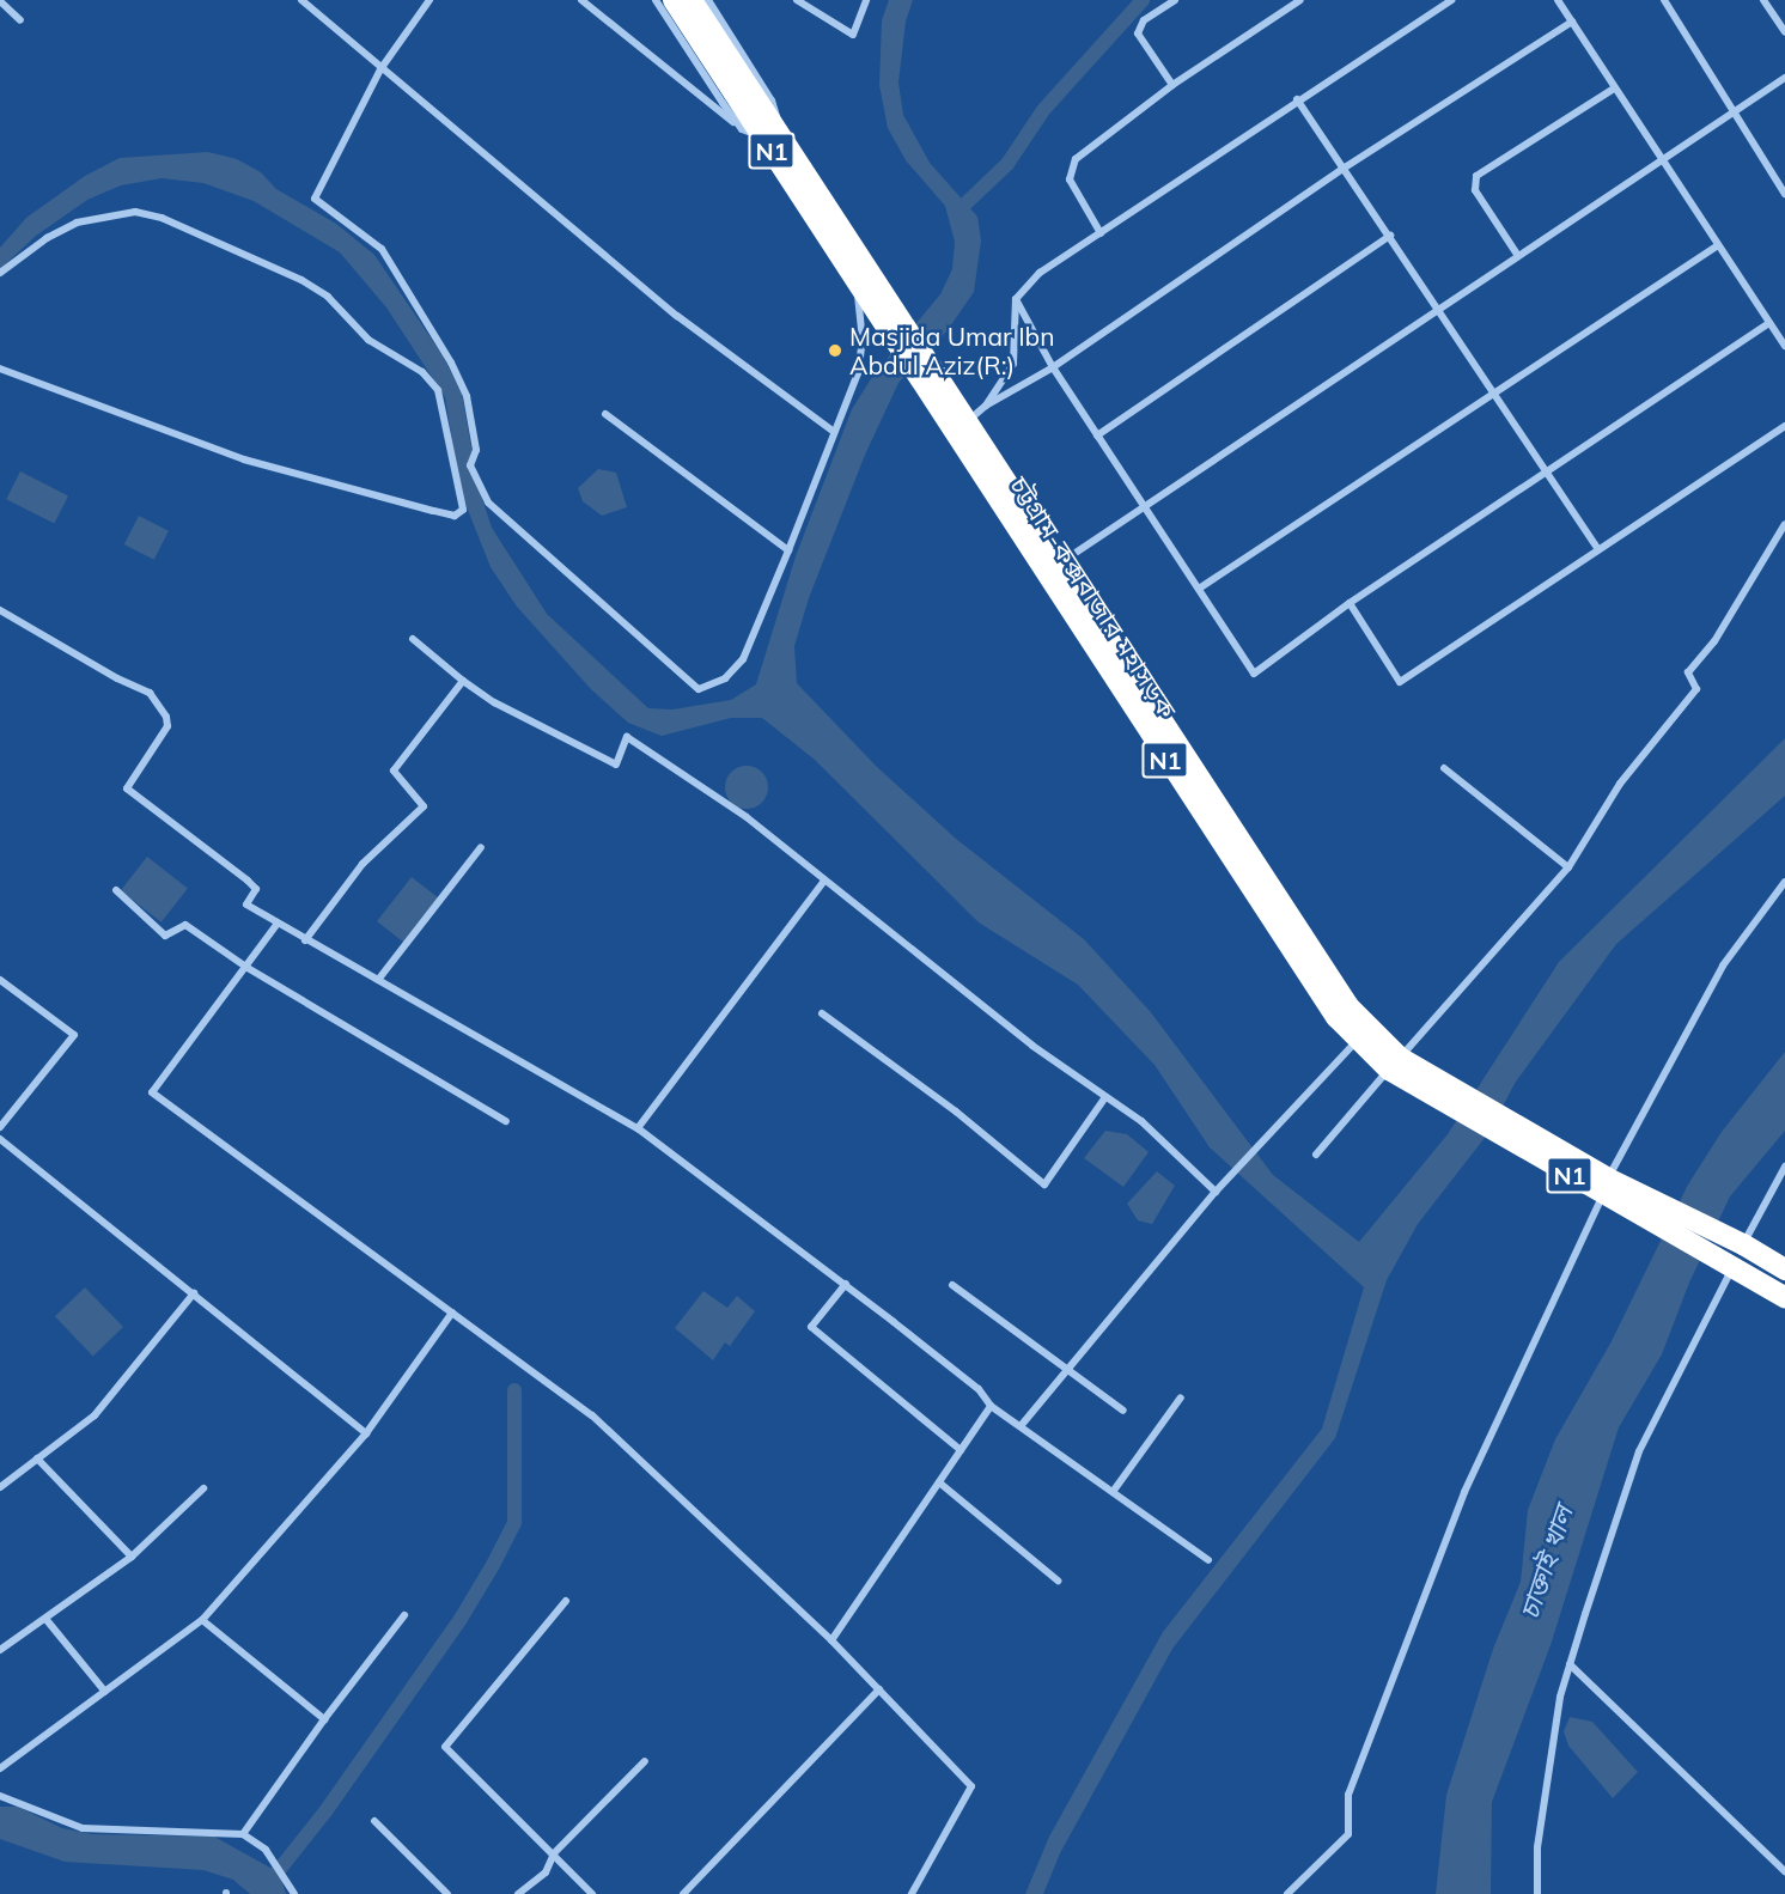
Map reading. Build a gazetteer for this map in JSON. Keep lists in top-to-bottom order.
{
  "streets": {
    "highway": ["N1", "চট্টগ্রাম-কক্সবাজার মহাসড়ক"]
  },
  "crossings": [
    ["N1", "চট্টগ্রাম-কক্সবাজার মহাসড়ক"]
  ],
  "water": ["চাক্তাই খাল"],
  "places": ["Masjida Umar Ibn Abdul Aziz(R:)"]
}
